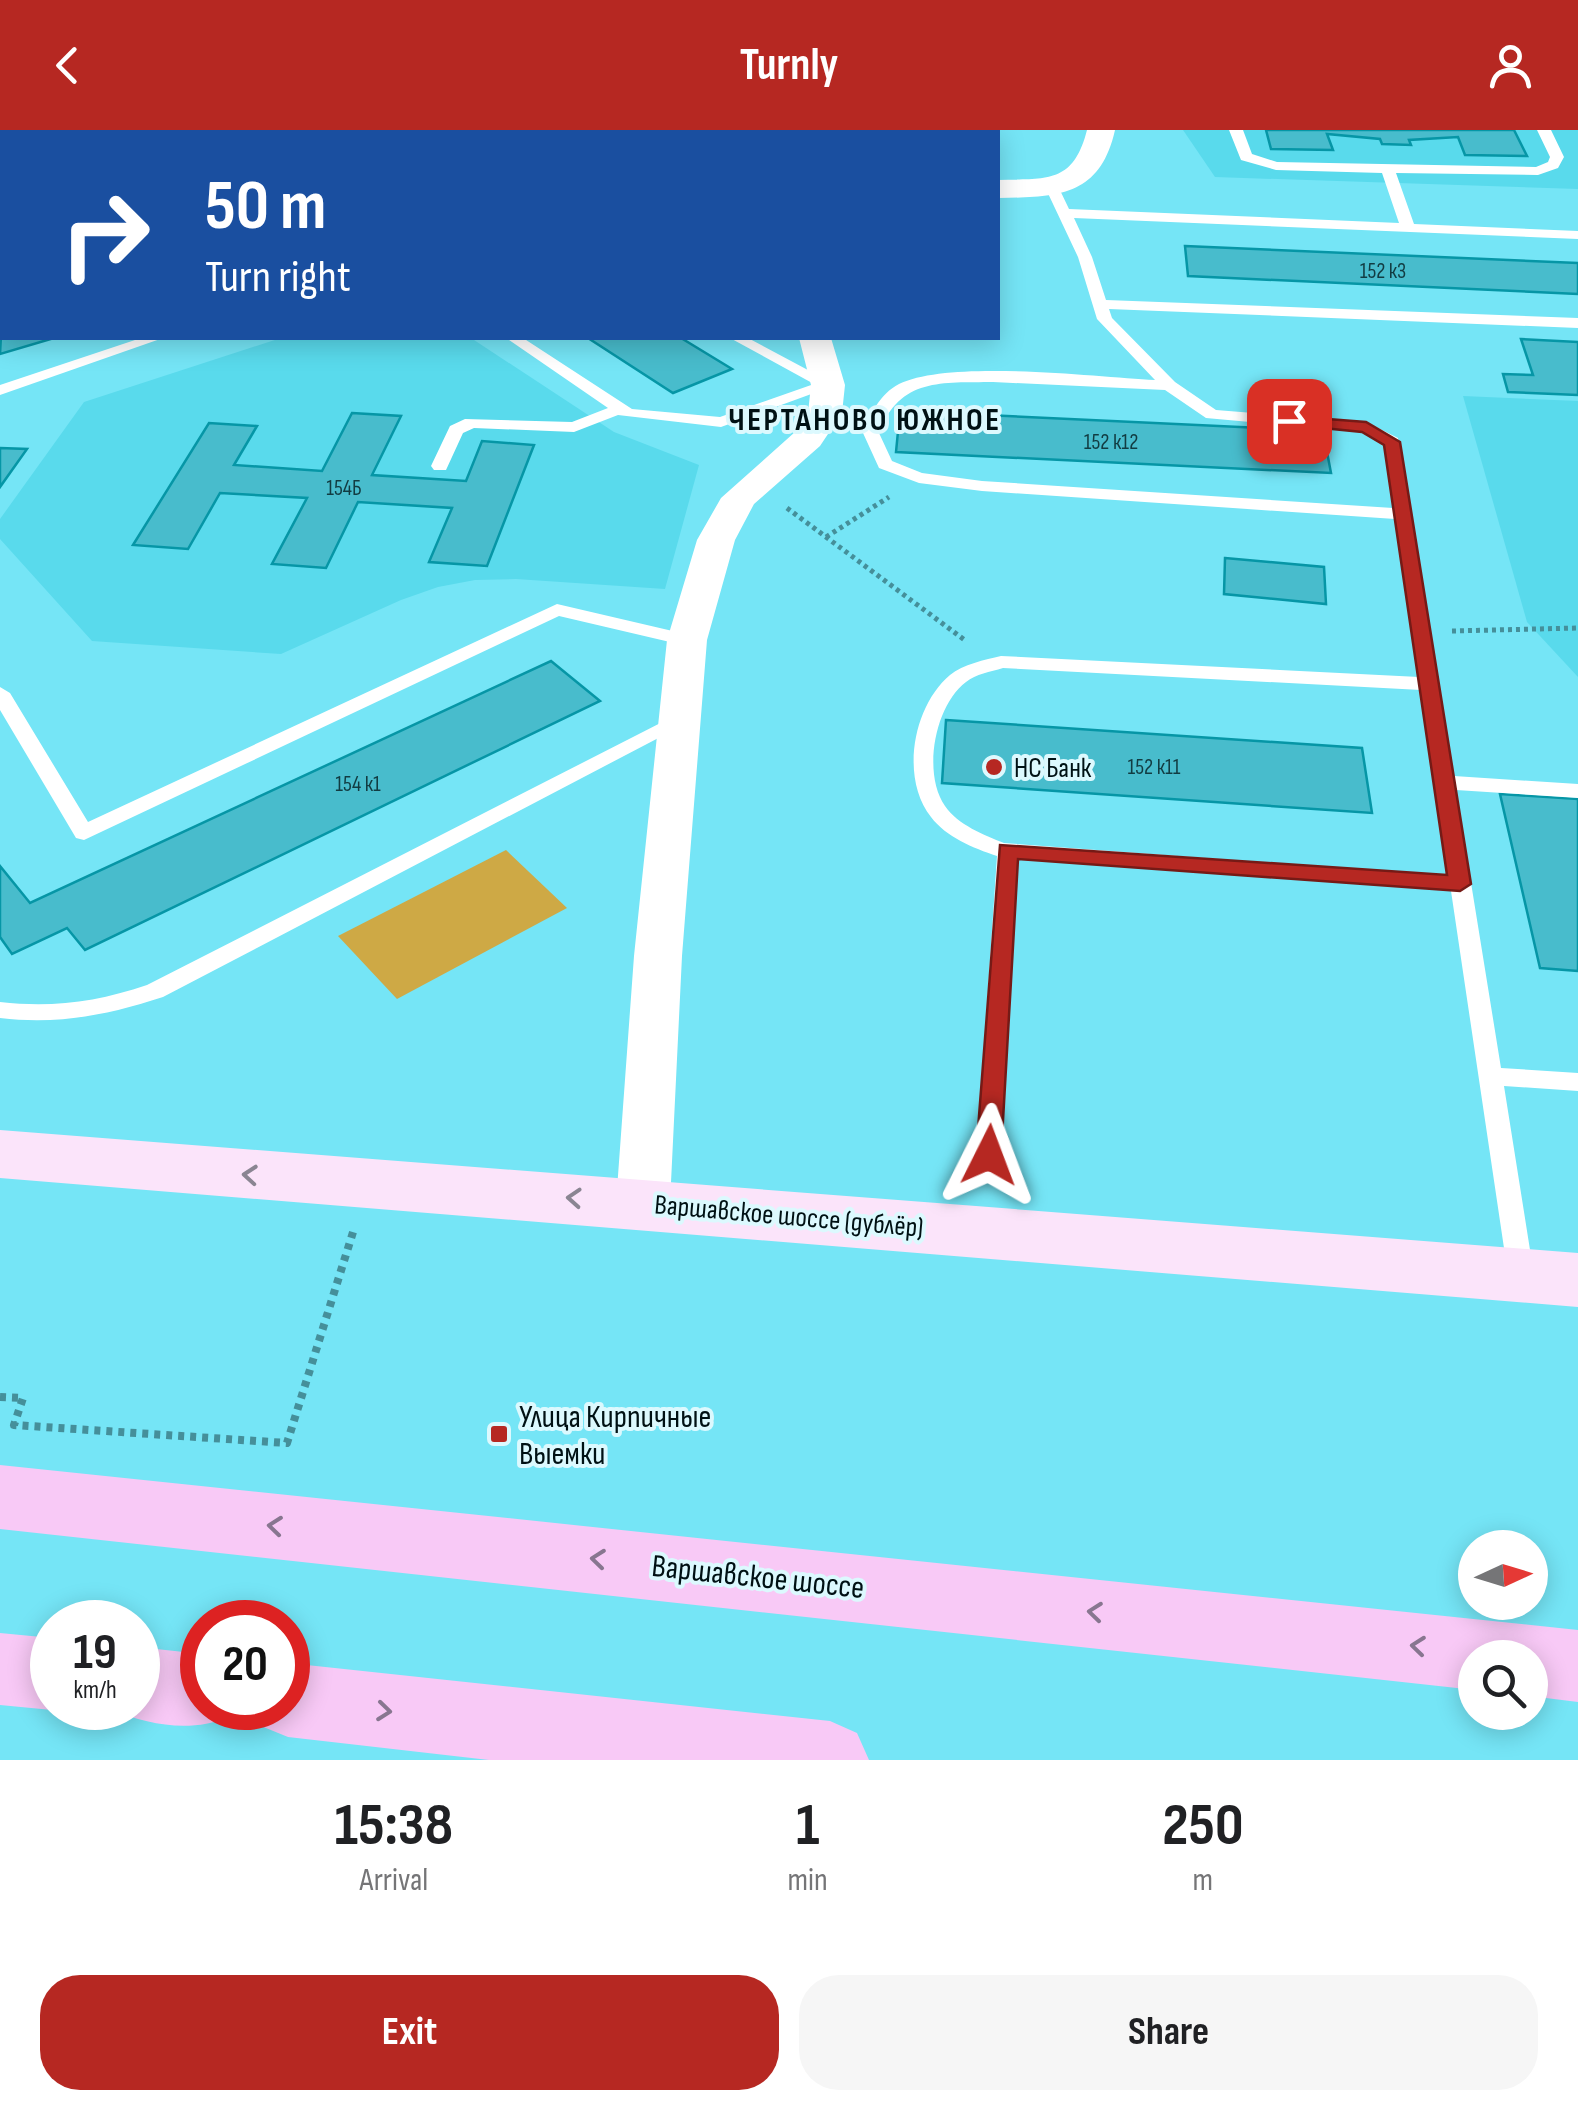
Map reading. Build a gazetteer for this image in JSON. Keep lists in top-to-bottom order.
{
  "streets": {
    "main road": ["Варшавское шоссе (дублёр)", "Варшавское шоссе"]
  },
  "one_way": ["Варшавское шоссе (дублёр)"],
  "districts": ["ЧЕРТАНОВО ЮЖНОЕ"],
  "places": {
    "other": ["НС Банк"],
    "transit": ["Улица Кирпичные Выемки"]
  },
  "house_numbers": [
    "152 к3",
    "152 к12",
    "154Б",
    "152 к11",
    "154 к1"
  ],
  "north": "right",
  "page": {
    "header": "Turnly",
    "turn": ["50 m", "Turn right"],
    "speed": "19 km/h",
    "limit": "20",
    "eta": [
      "15:38",
      "Arrival",
      "1",
      "min",
      "250",
      "m"
    ],
    "buttons": ["Exit", "Share"]
  }
}
